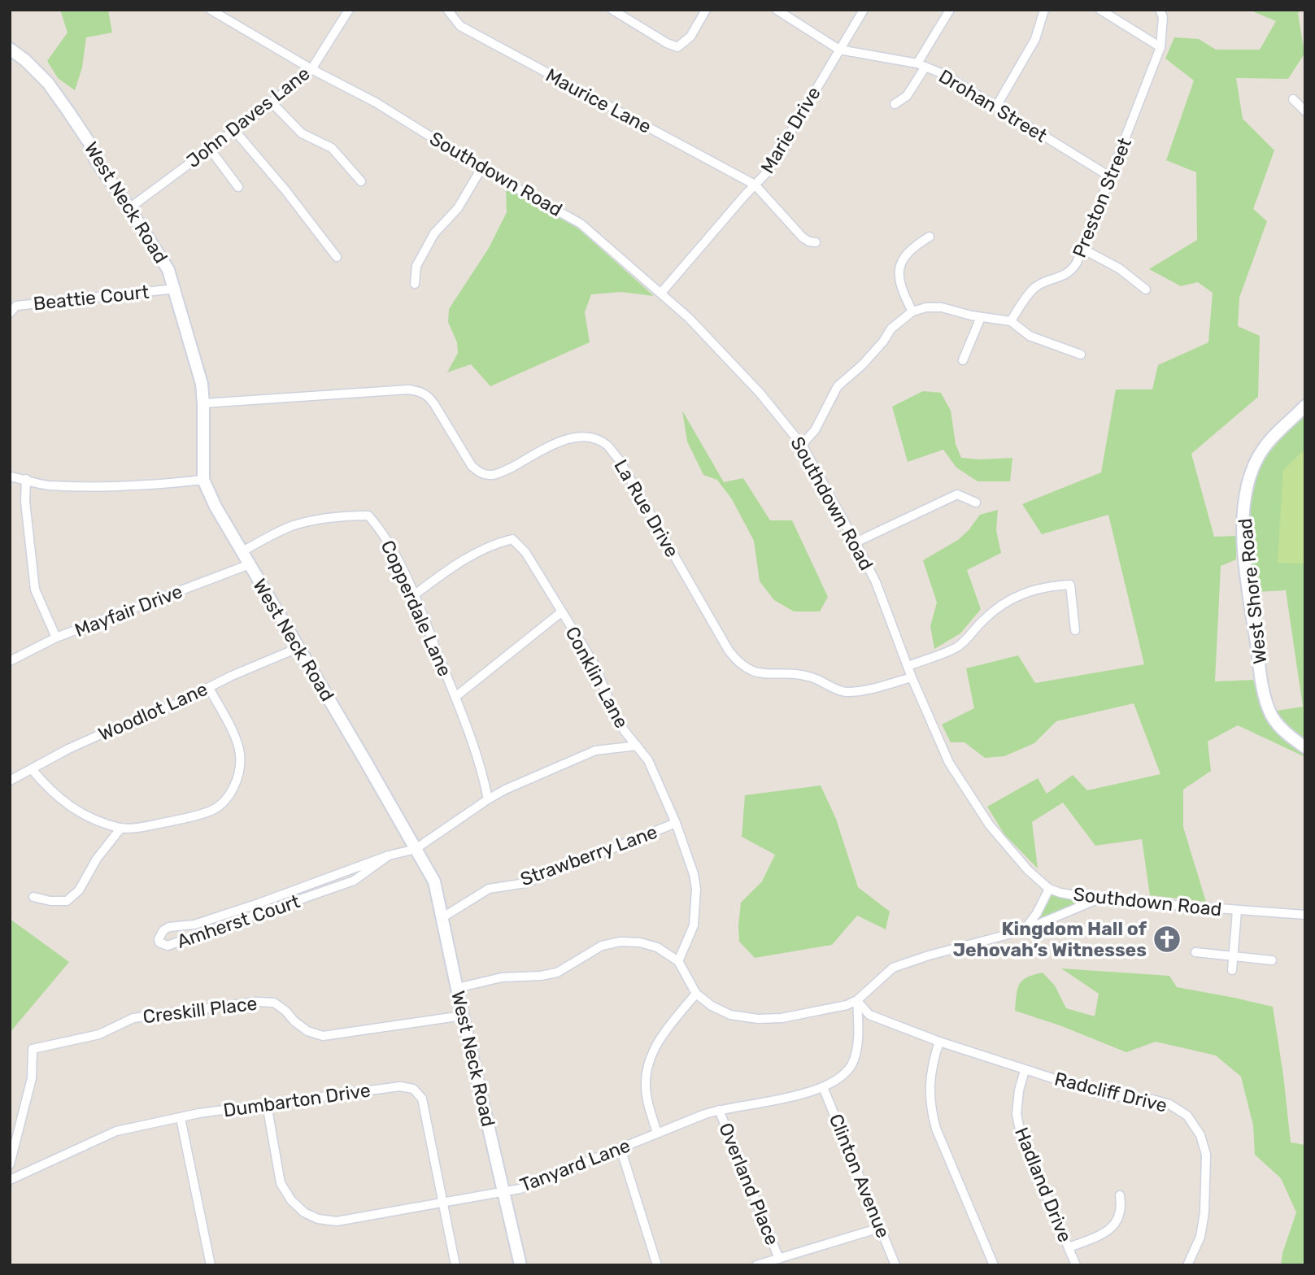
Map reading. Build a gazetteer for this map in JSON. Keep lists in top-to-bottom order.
{
  "streets": {
    "street": [
      "Maurice Lane",
      "Drohan Street",
      "John Daves Lane",
      "Marie Drive",
      "Southdown Road",
      "Preston Street",
      "West Neck Road",
      "Beattie Court",
      "La Rue Drive",
      "West Shore Road",
      "Copperdale Lane",
      "Mayfair Drive",
      "Conklin Lane",
      "Woodlot Lane",
      "Strawberry Lane",
      "Amherst Court",
      "Creskill Place",
      "Radcliff Drive",
      "Dumbarton Drive",
      "Tanyard Lane",
      "Clinton Avenue",
      "Overland Place",
      "Hadland Drive"
    ]
  },
  "crossings": [
    ["Maurice Lane", "Marie Drive"],
    ["Drohan Street", "Marie Drive"],
    ["Drohan Street", "Preston Street"],
    ["John Daves Lane", "Southdown Road"],
    ["John Daves Lane", "West Neck Road"],
    ["Marie Drive", "Southdown Road"],
    ["Southdown Road", "La Rue Drive"],
    ["West Neck Road", "Beattie Court"],
    ["West Neck Road", "La Rue Drive"],
    ["West Neck Road", "Copperdale Lane"],
    ["West Neck Road", "Mayfair Drive"],
    ["West Neck Road", "Woodlot Lane"],
    ["West Neck Road", "Strawberry Lane"],
    ["West Neck Road", "Amherst Court"],
    ["West Neck Road", "Creskill Place"],
    ["West Neck Road", "Tanyard Lane"],
    ["Copperdale Lane", "Conklin Lane"],
    ["Conklin Lane", "Strawberry Lane"],
    ["Radcliff Drive", "Tanyard Lane"],
    ["Radcliff Drive", "Hadland Drive"],
    ["Dumbarton Drive", "Tanyard Lane"],
    ["Tanyard Lane", "Clinton Avenue"],
    ["Tanyard Lane", "Overland Place"]
  ],
  "places": {
    "church": ["Kingdom Hall of Jehovah’s Witnesses"]
  }
}
